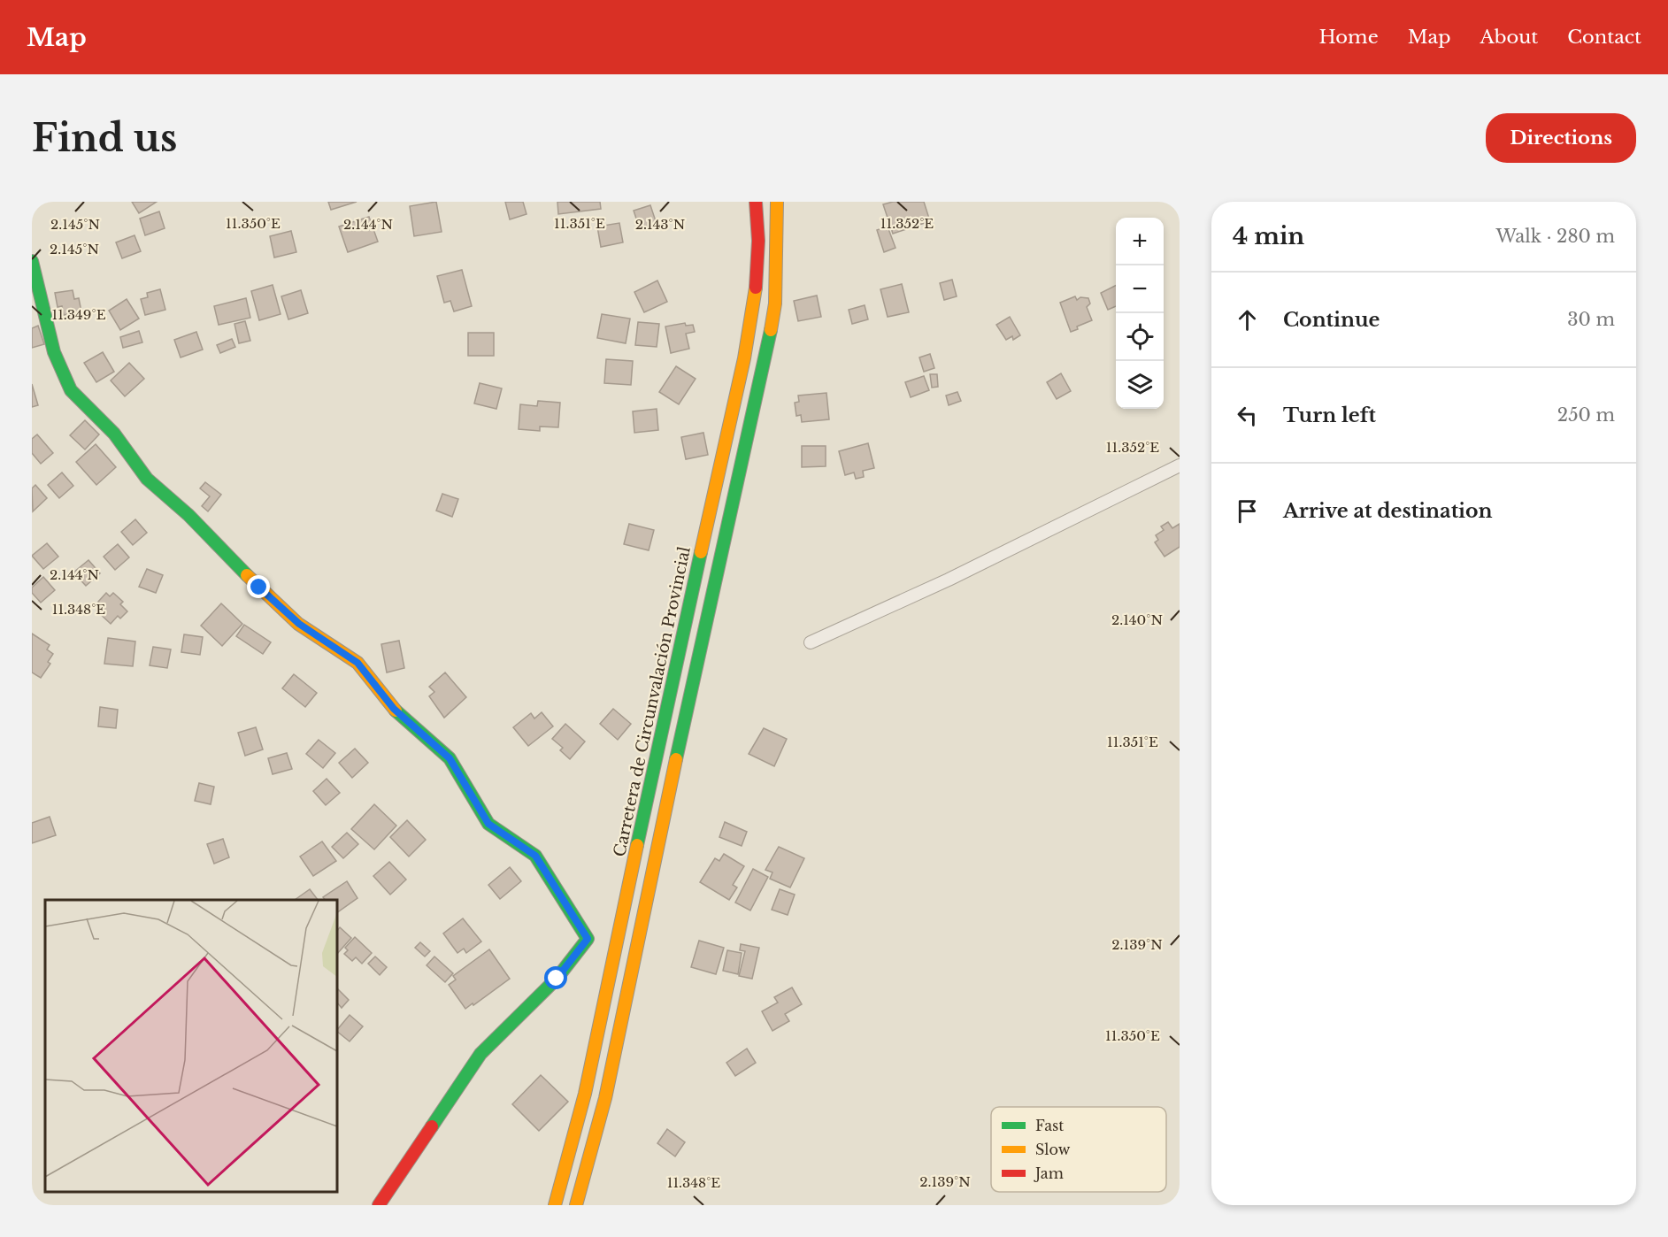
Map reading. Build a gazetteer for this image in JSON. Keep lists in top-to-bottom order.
{
  "streets": {
    "main road": ["Carretera de Circunvalación Provincial"]
  },
  "legend": ["Fast", "Slow", "Jam"],
  "page": {
    "header": "Map",
    "nav": [
      "Home",
      "Map",
      "About",
      "Contact"
    ],
    "buttons": "Directions",
    "title": "Find us",
    "heading": ["4 min", "Walk · 280 m"],
    "map_buttons": ["+", "−"],
    "list": [
      ["Continue", "30 m"],
      ["Turn left", "250 m"],
      "Arrive at destination"
    ]
  },
  "coordinates": [
    "11.350°E",
    "11.351°E",
    "11.352°E",
    "2.145°N",
    "2.144°N",
    "2.143°N",
    "11.349°E",
    "11.348°E",
    "2.140°N",
    "2.139°N"
  ]
}
